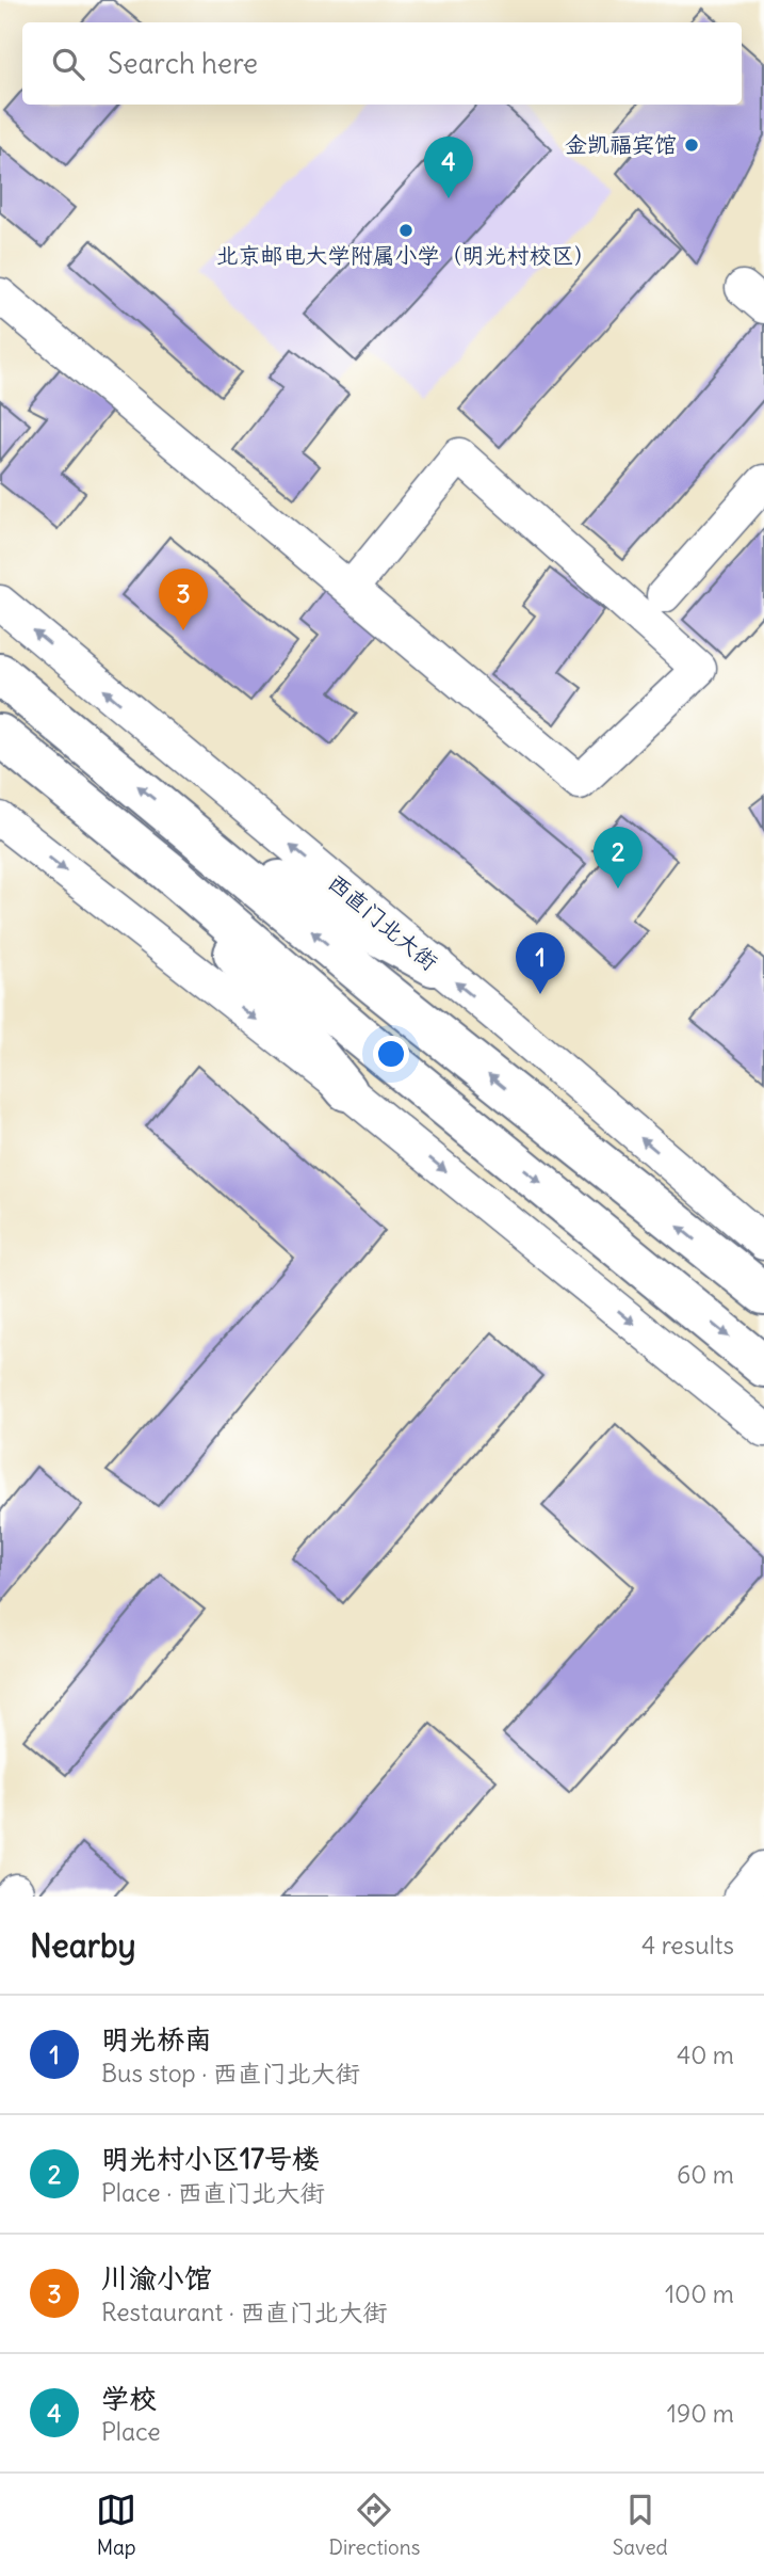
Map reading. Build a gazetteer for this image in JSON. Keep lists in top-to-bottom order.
{
  "streets": {
    "street": ["西直门北大街"]
  },
  "places": ["金凯福宾馆", "北京邮电大学附属小学（明光村校区）"],
  "page": {
    "search": "Search here",
    "pins": [
      "4",
      "3",
      "2",
      "1"
    ],
    "heading": ["Nearby", "4 results"],
    "list": [
      {
        "mark": "1",
        "name": "明光桥南",
        "note": "Bus stop · 西直门北大街",
        "value": "40 m"
      },
      {
        "mark": "2",
        "name": "明光村小区17号楼",
        "note": "Place · 西直门北大街",
        "value": "60 m"
      },
      {
        "mark": "3",
        "name": "川渝小馆",
        "note": "Restaurant · 西直门北大街",
        "value": "100 m"
      },
      {
        "mark": "4",
        "name": "学校",
        "note": "Place",
        "value": "190 m"
      }
    ],
    "nav": ["Map", "Directions", "Saved"]
  }
}
